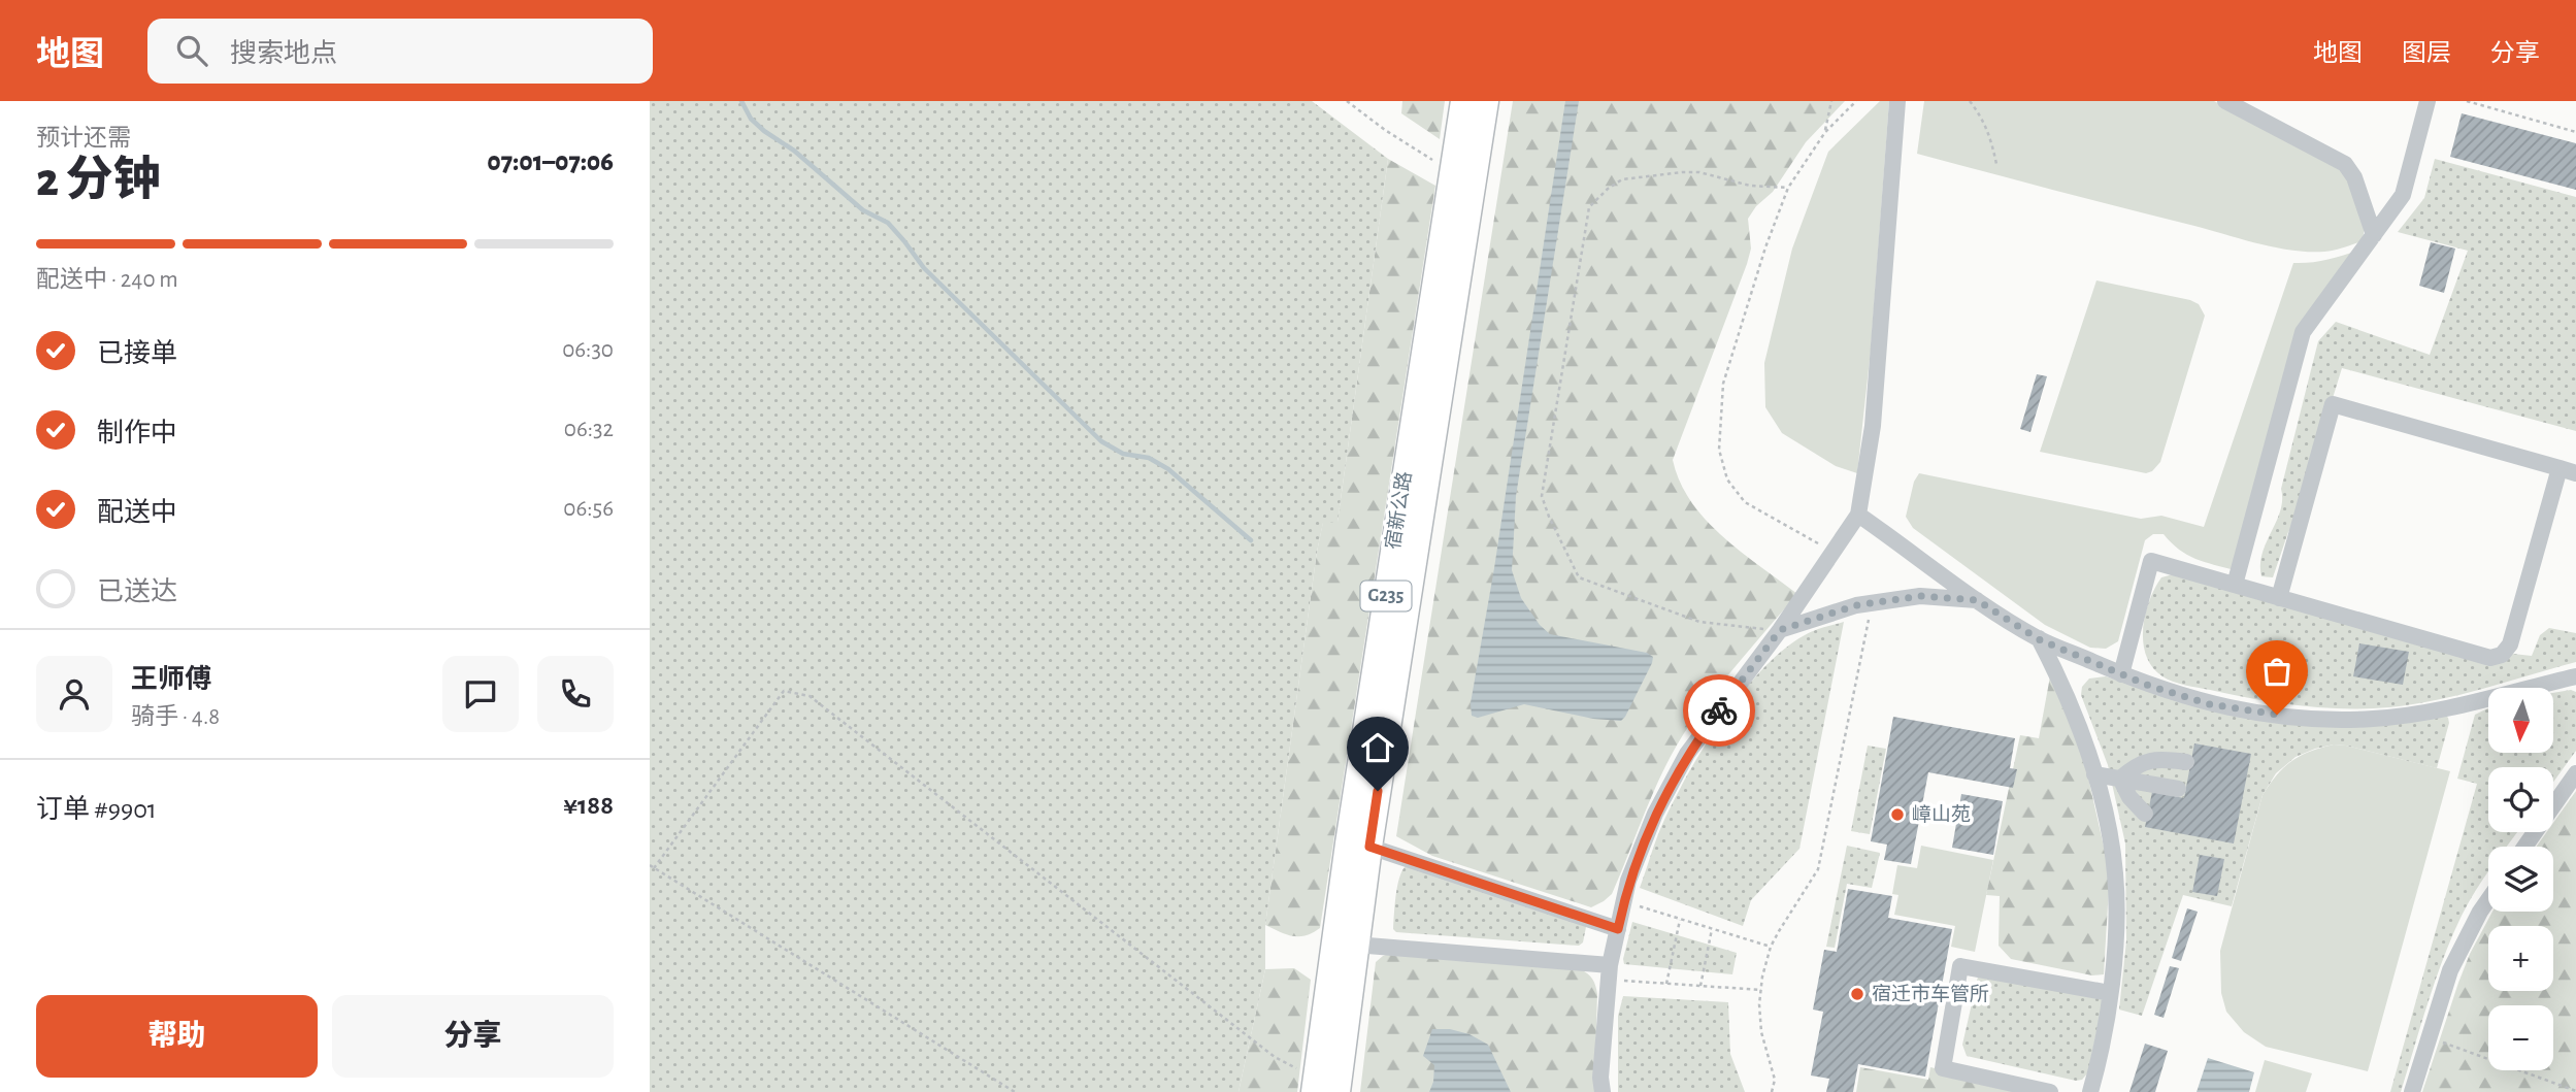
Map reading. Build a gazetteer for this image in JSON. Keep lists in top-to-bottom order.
{
  "streets": {
    "highway": ["宿新公路", "G235"]
  },
  "places": ["嶂山苑", "宿迁市车管所"],
  "north": "bottom",
  "page": {
    "header": "地图",
    "search": "搜索地点",
    "nav": ["地图", "图层", "分享"],
    "heading": ["2 分钟", "预计还需", "07:01–07:06"],
    "panel": [
      "王师傅",
      "骑手 · 4.8",
      "订单 #9901",
      "¥188"
    ],
    "bar": "配送中 · 240 m",
    "list": [
      ["已接单", "06:30"],
      ["制作中", "06:32"],
      ["配送中", "06:56"],
      "已送达"
    ],
    "map_buttons": ["+", "−"],
    "buttons": ["帮助", "分享"]
  }
}
